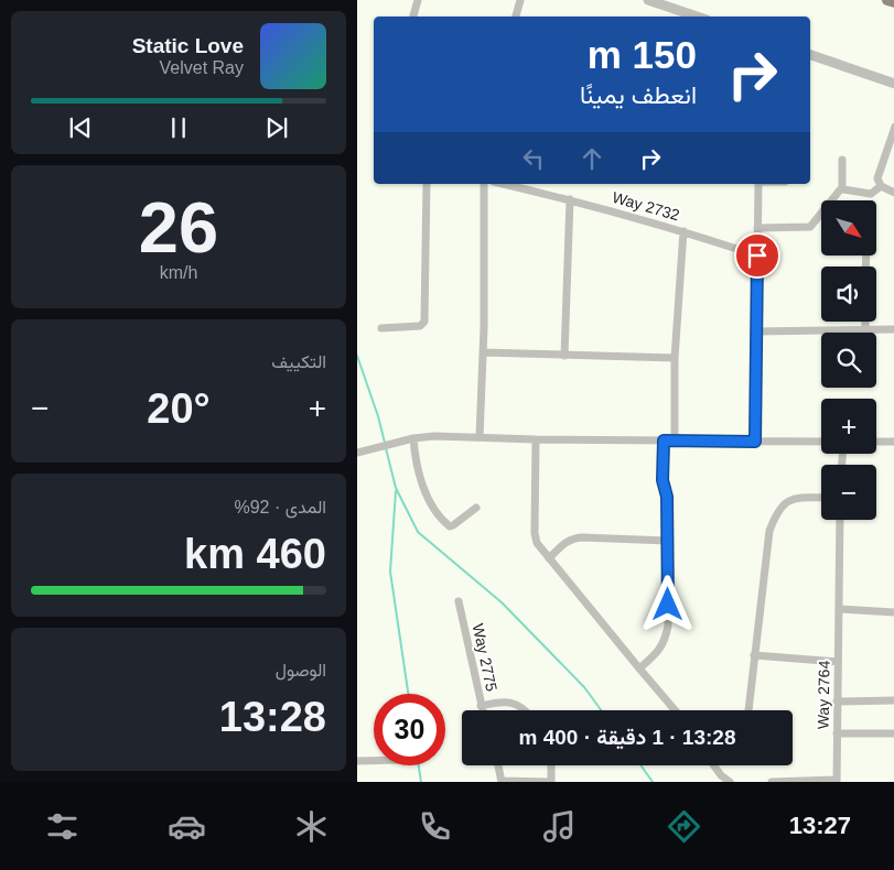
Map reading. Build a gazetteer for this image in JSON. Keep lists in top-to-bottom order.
{
  "streets": {
    "street": ["Way 2732", "Way 2775", "Way 2764"]
  },
  "north": "bottom right",
  "page": {
    "turn": ["150 m", "انعطف يمينًا"],
    "song": ["Static Love", "Velvet Ray"],
    "tile": [
      ["26", "km/h"],
      "التكييف",
      ["المدى · 92%", "460 km"],
      ["الوصول", "13:28"]
    ],
    "map_buttons": ["+", "−"],
    "heat": ["−", "20°", "+"],
    "limit": "30",
    "trip": "13:28 · 1 دقيقة · 400 m",
    "tabs": "13:27"
  }
}
